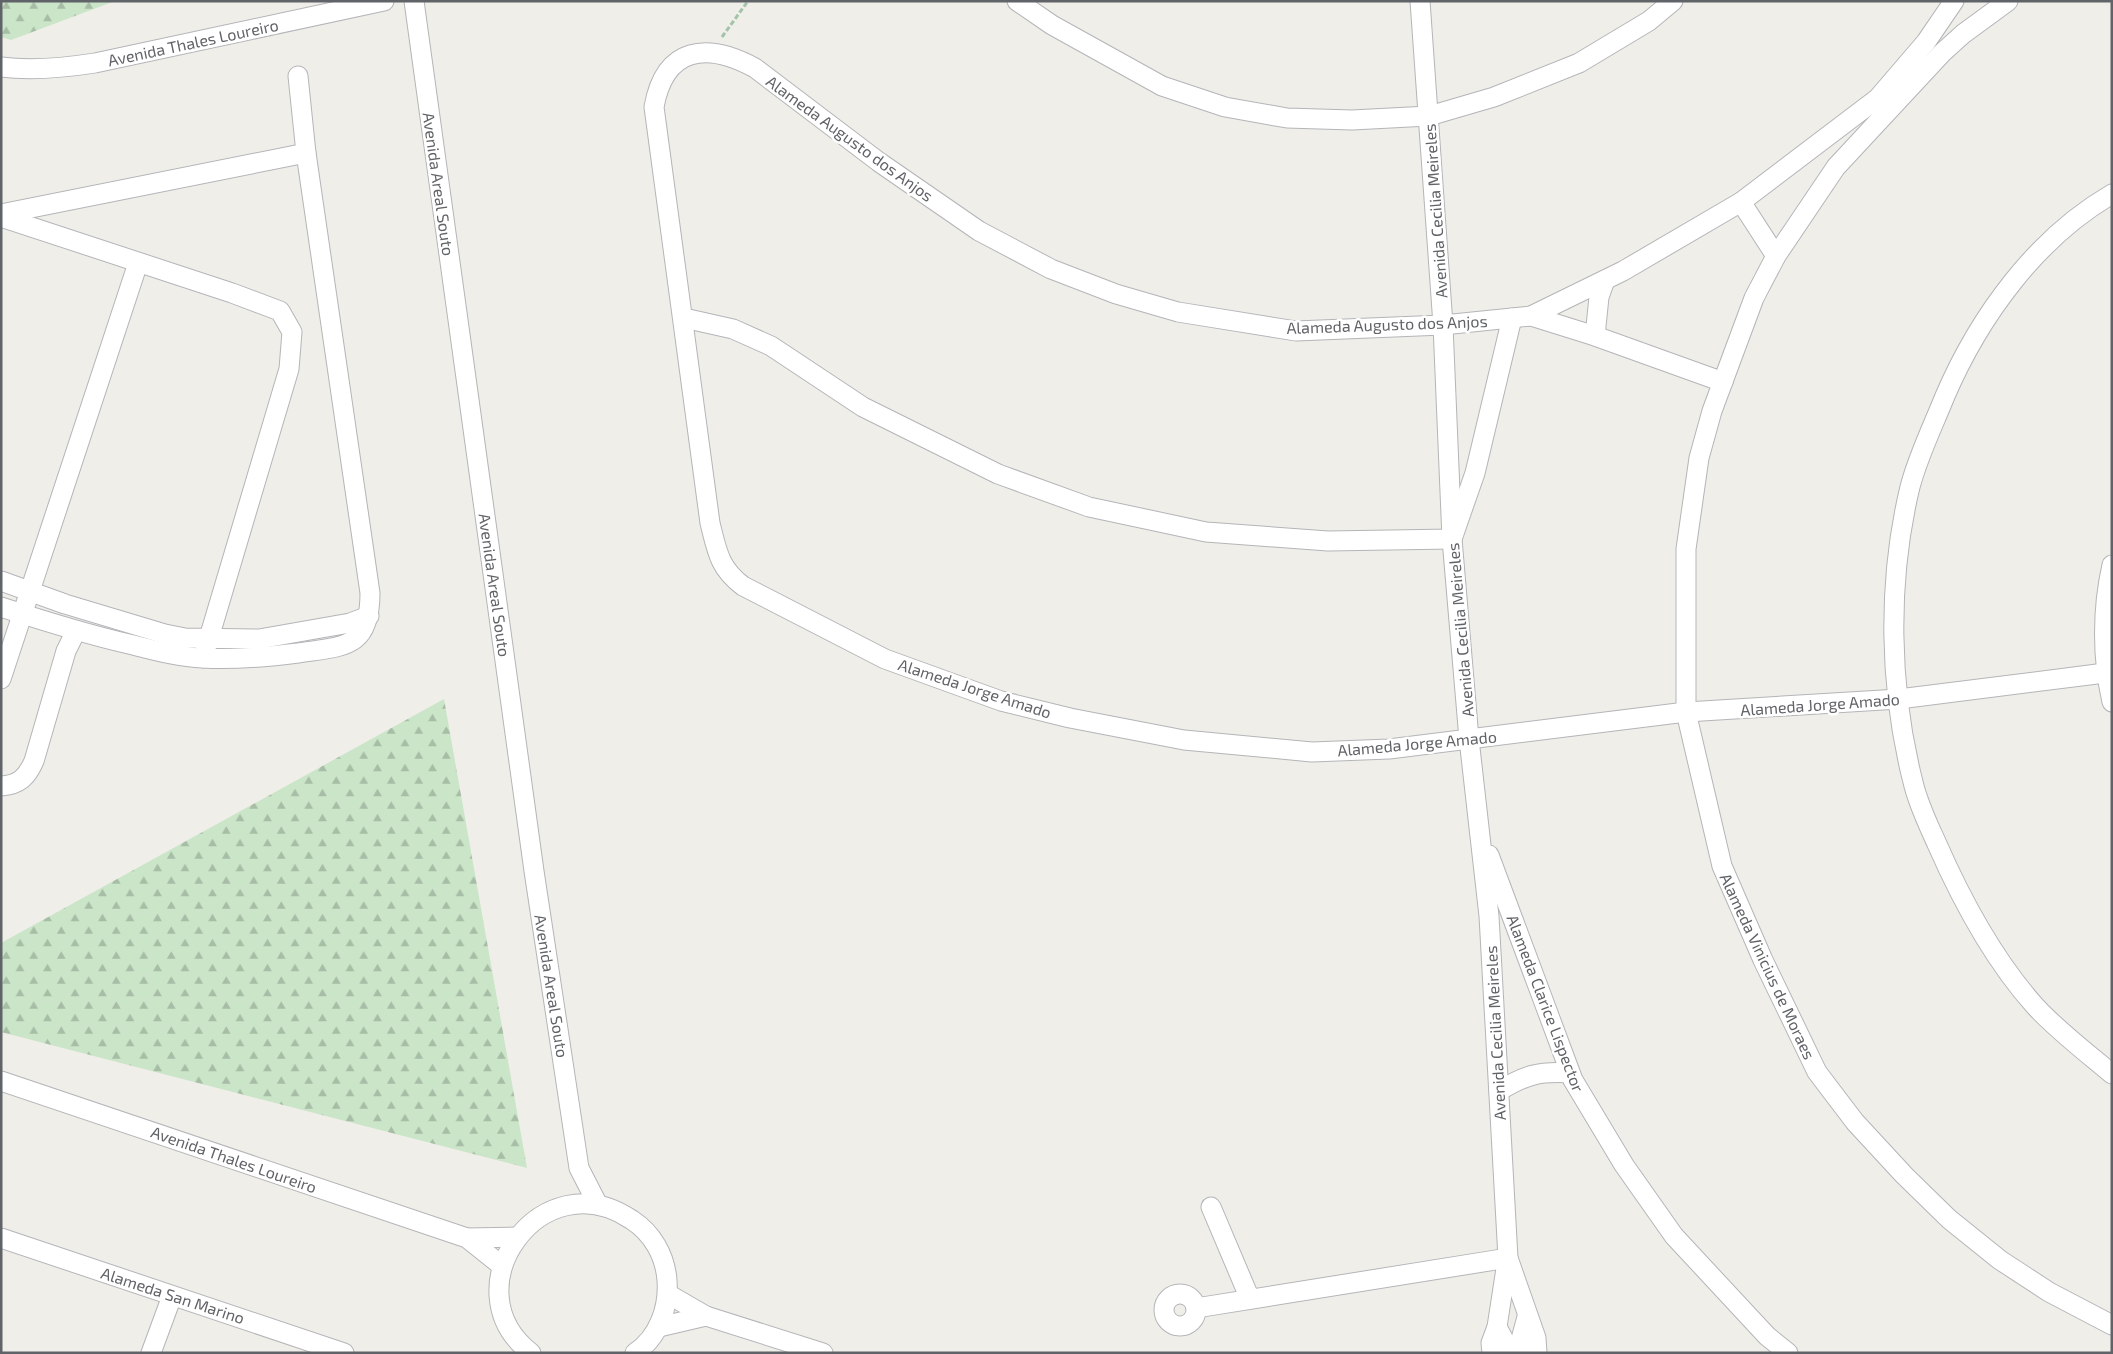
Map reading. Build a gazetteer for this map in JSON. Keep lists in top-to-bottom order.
{
  "streets": {
    "street": [
      "Avenida Thales Loureiro",
      "Alameda Augusto dos Anjos",
      "Avenida Areal Souto",
      "Avenida Cecilia Meireles",
      "Alameda Jorge Amado",
      "Alameda Vinicius de Moraes",
      "Alameda Clarice Lispector",
      "Alameda San Marino"
    ]
  },
  "crossings": [
    ["Alameda Augusto dos Anjos", "Avenida Cecilia Meireles"],
    ["Alameda Augusto dos Anjos", "Alameda Jorge Amado"],
    ["Alameda Augusto dos Anjos", "Alameda Vinicius de Moraes"],
    ["Avenida Cecilia Meireles", "Alameda Jorge Amado"],
    ["Avenida Cecilia Meireles", "Alameda Clarice Lispector"],
    ["Alameda Jorge Amado", "Alameda Vinicius de Moraes"]
  ]
}
